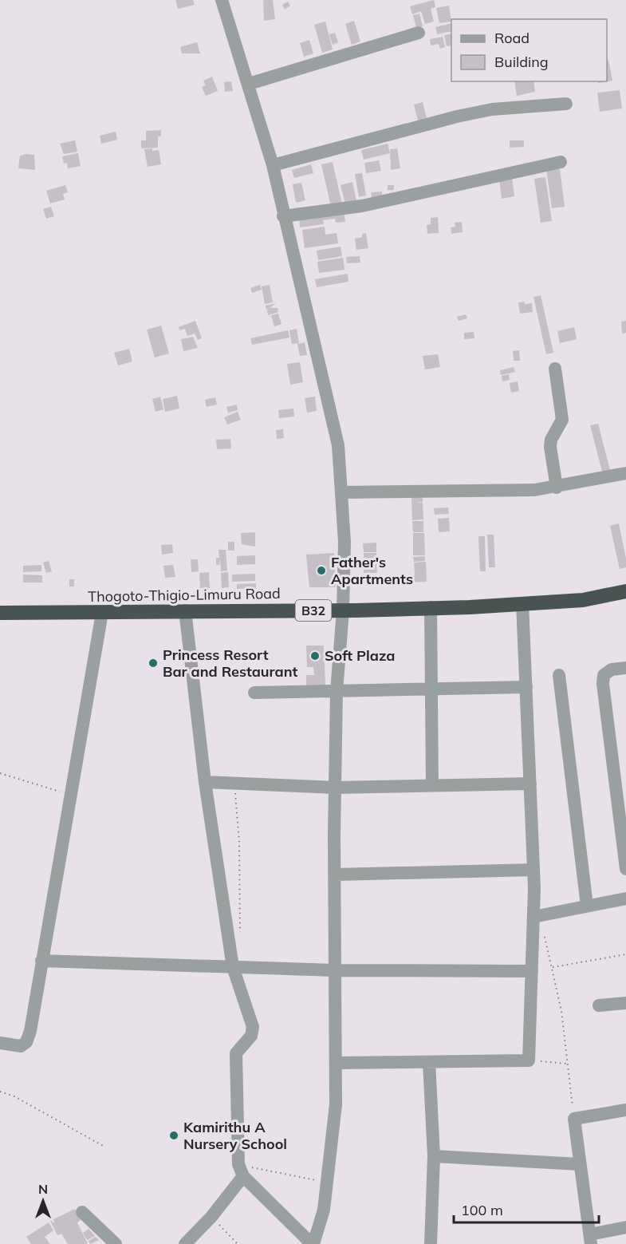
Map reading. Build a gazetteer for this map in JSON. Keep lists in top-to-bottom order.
{
  "streets": {
    "highway": ["Thogoto-Thigio-Limuru Road", "B32"]
  },
  "places": [
    "Father's Apartments",
    "Soft Plaza",
    "Princess Resort Bar and Restaurant",
    "Kamirithu A Nursery School"
  ],
  "legend": ["Road", "Building"],
  "scale_bar": "100 m",
  "north": "top"
}
